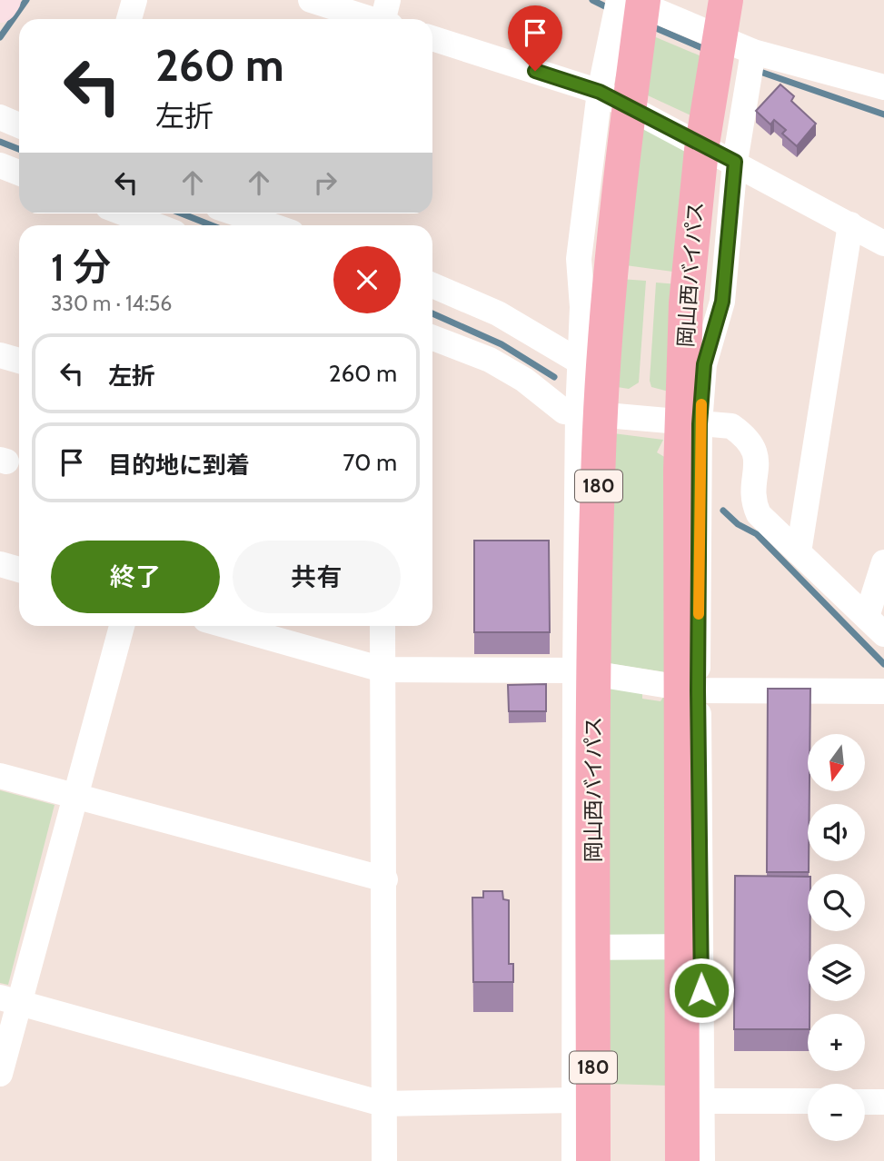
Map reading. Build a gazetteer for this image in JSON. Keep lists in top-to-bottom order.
{
  "streets": {
    "highway": ["岡山西バイパス", "180"]
  },
  "north": "bottom",
  "page": {
    "turn": ["260 m", "左折"],
    "heading": ["1 分", "330 m · 14:56"],
    "list": [
      {
        "name": "左折",
        "value": "260 m"
      },
      {
        "name": "目的地に到着",
        "value": "70 m"
      }
    ],
    "buttons": ["終了", "共有"],
    "map_buttons": ["+", "−"]
  }
}
